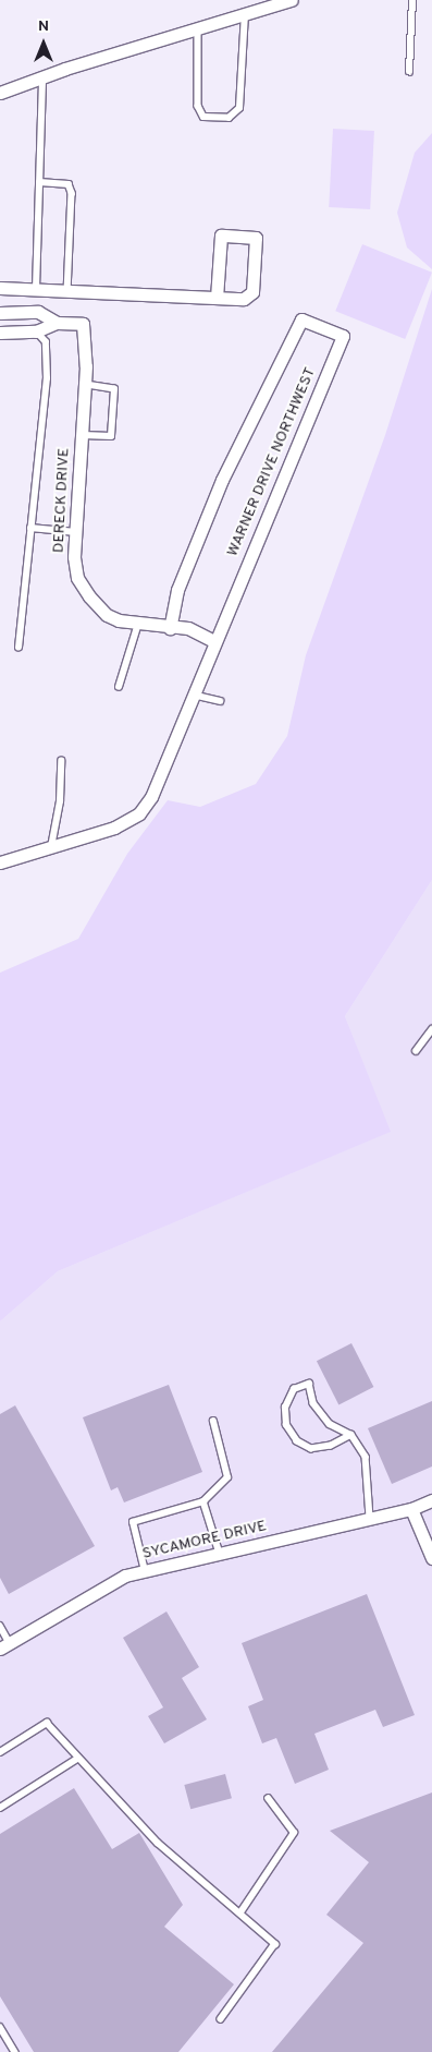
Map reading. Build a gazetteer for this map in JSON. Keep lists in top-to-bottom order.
{
  "streets": {
    "street": ["WARNER DRIVE NORTHWEST", "DERECK DRIVE", "SYCAMORE DRIVE"]
  },
  "crossings": [
    ["WARNER DRIVE NORTHWEST", "DERECK DRIVE"]
  ],
  "north": "top"
}
